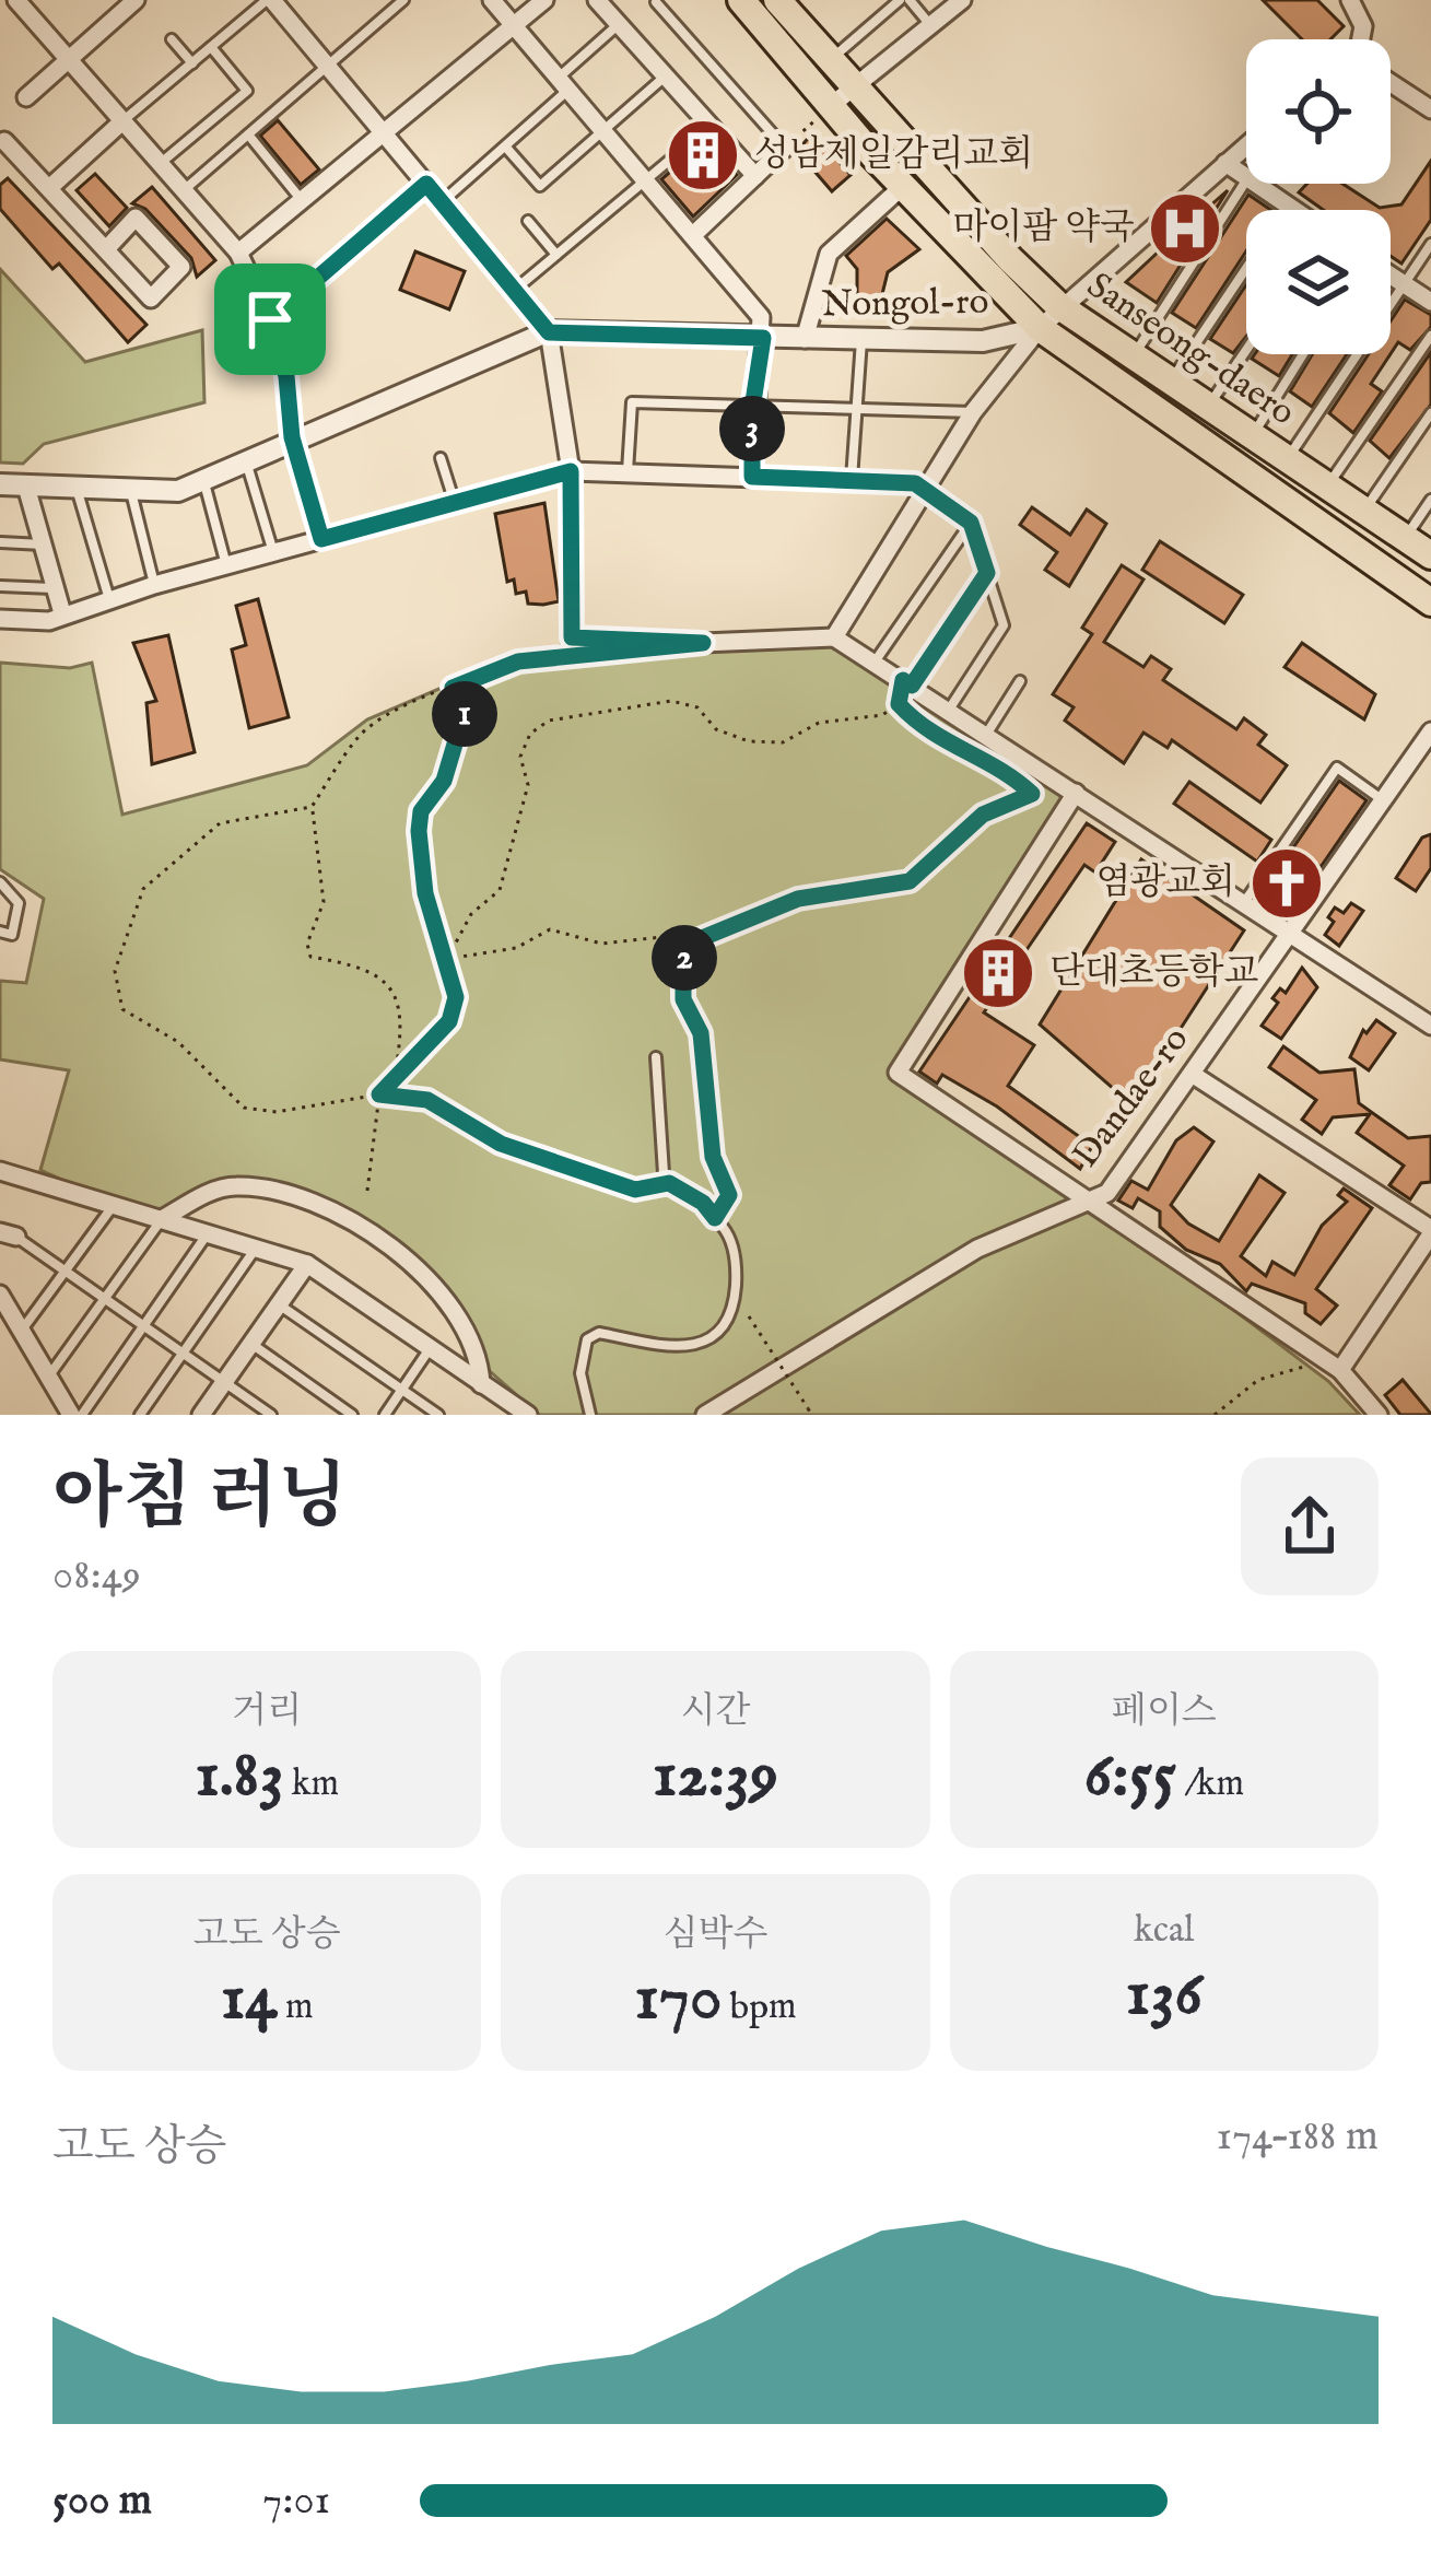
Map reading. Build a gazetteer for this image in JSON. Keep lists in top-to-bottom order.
{
  "streets": {
    "main road": ["Sanseong-daero"],
    "street": ["Nongol-ro", "Dandae-ro"]
  },
  "crossings": [
    ["Nongol-ro", "Sanseong-daero"]
  ],
  "places": {
    "building": ["성남제일감리교회", "단대초등학교"],
    "hospital": ["마이팜 약국"],
    "church": ["염광교회"]
  },
  "page": {
    "pins": ["3", "1", "2"],
    "heading": ["아침 러닝", "08:49"],
    "stats": [
      ["거리", "1.83 km"],
      ["시간", "12:39"],
      ["페이스", "6:55 /km"],
      ["고도 상승", "14 m"],
      ["심박수", "170 bpm"],
      ["kcal", "136"]
    ],
    "chart": ["고도 상승", "174–188 m"],
    "list": [
      {
        "name": "500 m",
        "note": "7:01"
      }
    ]
  }
}
